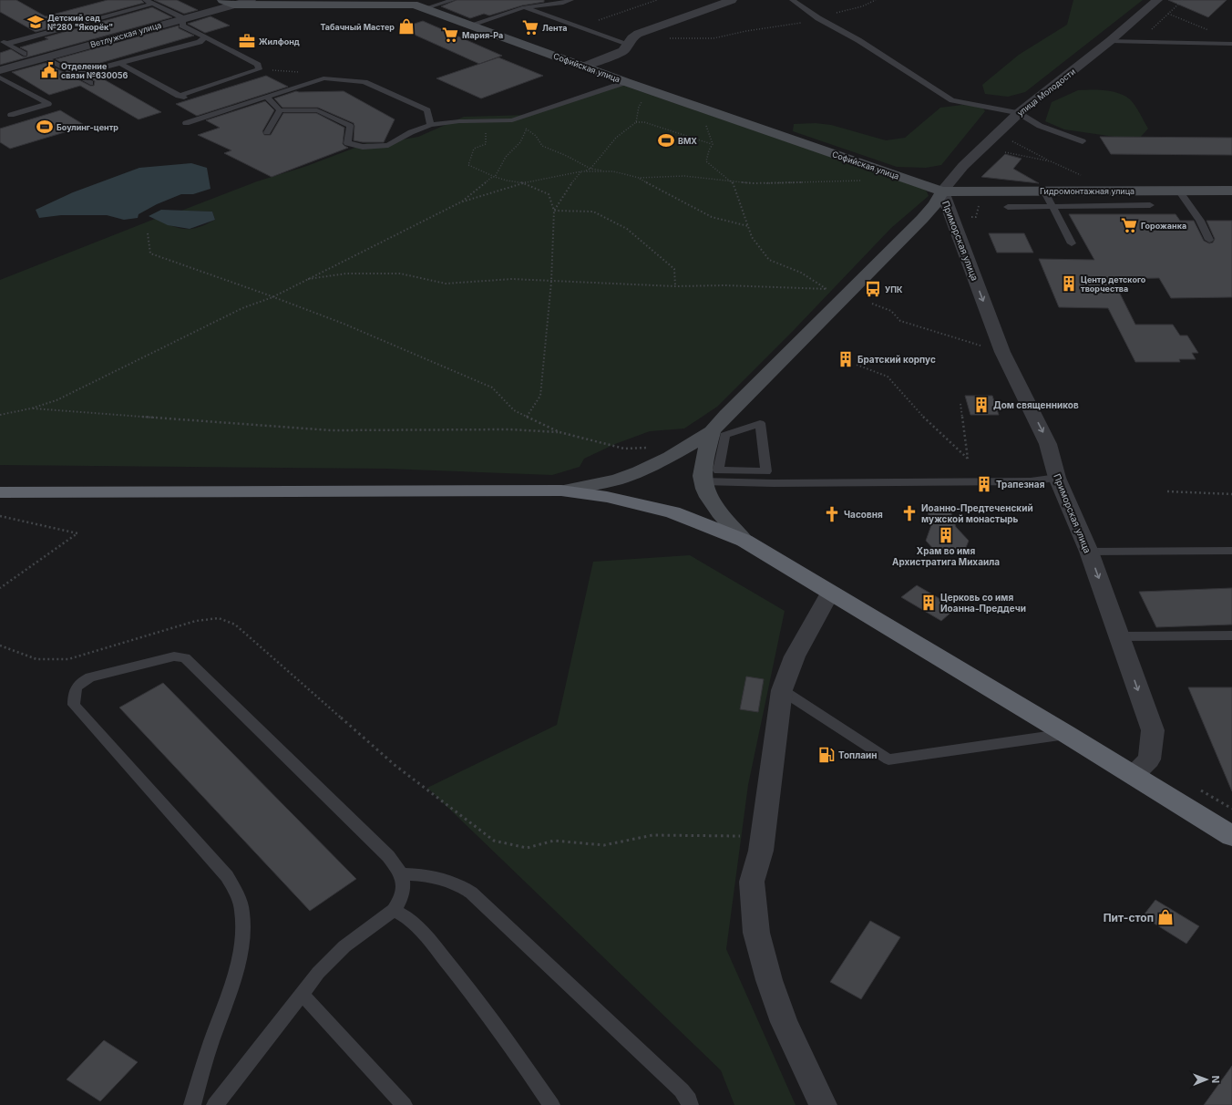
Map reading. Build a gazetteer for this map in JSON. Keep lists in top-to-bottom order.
{
  "streets": {
    "main road": ["Софийская улица", "Гидромонтажная улица"],
    "street": ["Ветлужская улица", "улица Молодости", "Приморская улица"]
  },
  "crossings": [
    ["Ветлужская улица", "Софийская улица"],
    ["Софийская улица", "улица Молодости"],
    ["Софийская улица", "Гидромонтажная улица"],
    ["Софийская улица", "Приморская улица"],
    ["улица Молодости", "Гидромонтажная улица"],
    ["улица Молодости", "Приморская улица"],
    ["Гидромонтажная улица", "Приморская улица"]
  ],
  "one_way": ["Приморская улица"],
  "places": {
    "school or university": ["Детский сад №280 \"Якорёк\""],
    "shop": ["Табачный Мастер", "Пит-стоп"],
    "supermarket": ["Лента", "Мария-Ра", "Горожанка"],
    "office": ["Жилфонд"],
    "public building": ["Отделение связи №630056"],
    "sports": ["Боулинг-центр", "BMX"],
    "building": [
      "Центр детского творчества",
      "Братский корпус",
      "Дом священников",
      "Трапезная",
      "Храм во имя Архистратига Михаила",
      "Церковь со имя Иоанна-Преддечи"
    ],
    "bus stop": ["УПК"],
    "church": ["Иоанно-Предтеченский мужской монастырь", "Часовня"],
    "fuel station": ["Топлаин"]
  },
  "north": "right"
}
